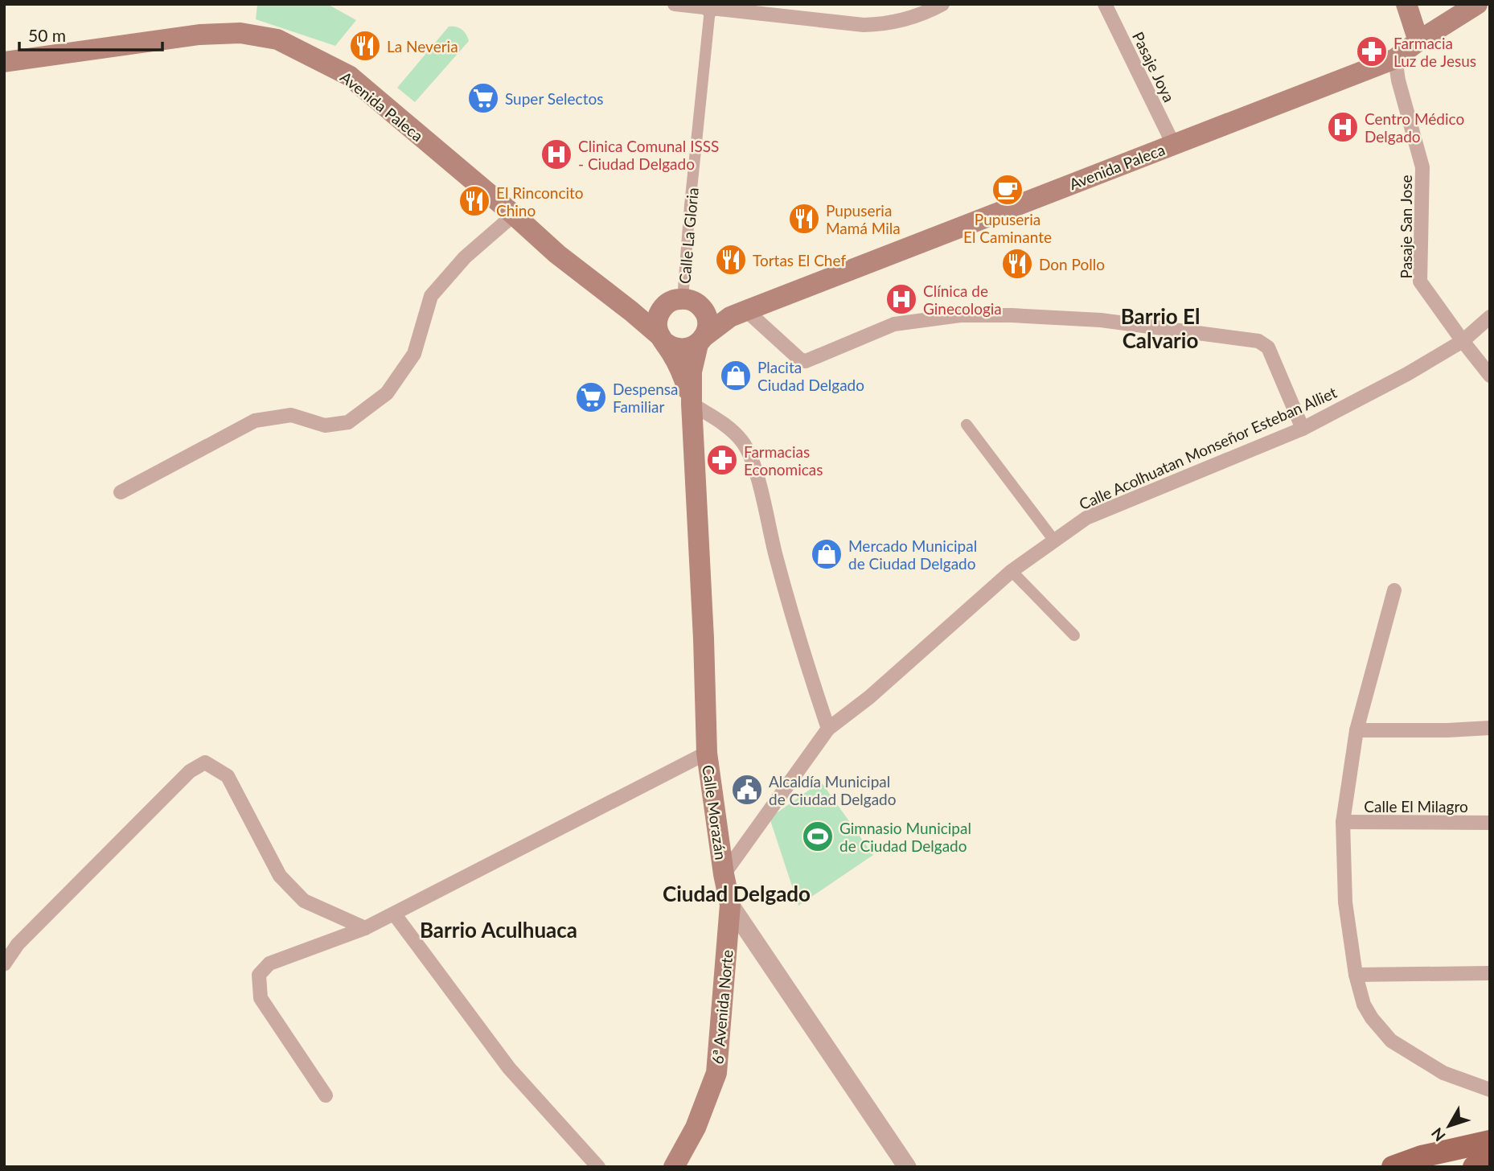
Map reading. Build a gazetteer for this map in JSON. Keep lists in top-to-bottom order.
{
  "streets": {
    "main road": ["Avenida Paleca", "Calle Morazán", "6ª Avenida Norte"],
    "street": [
      "Pasaje Joya",
      "Pasaje San Jose",
      "Calle La Gloria",
      "Calle Acolhuatan Monseñor Esteban Alliet",
      "Calle El Milagro"
    ]
  },
  "crossings": [
    ["Pasaje Joya", "Avenida Paleca"],
    ["Avenida Paleca", "Pasaje San Jose"],
    ["Avenida Paleca", "Calle La Gloria"],
    ["Avenida Paleca", "Calle Morazán"],
    ["Pasaje San Jose", "Calle Acolhuatan Monseñor Esteban Alliet"],
    ["Calle La Gloria", "Calle Morazán"],
    ["Calle Acolhuatan Monseñor Esteban Alliet", "Calle Morazán"],
    ["Calle Morazán", "6ª Avenida Norte"]
  ],
  "districts": ["Barrio El Calvario", "Ciudad Delgado", "Barrio Aculhuaca"],
  "places": {
    "restaurant": [
      "La Neveria",
      "El Rinconcito Chino",
      "Pupuseria Mamá Mila",
      "Tortas El Chef",
      "Don Pollo"
    ],
    "pharmacy": ["Farmacia Luz de Jesus", "Farmacias Economicas"],
    "supermarket": ["Super Selectos", "Despensa Familiar"],
    "hospital": ["Centro Médico Delgado", "Clinica Comunal ISSS - Ciudad Delgado", "Clínica de Ginecologia"],
    "cafe": ["Pupuseria El Caminante"],
    "shop": ["Placita Ciudad Delgado", "Mercado Municipal de Ciudad Delgado"],
    "public building": ["Alcaldía Municipal de Ciudad Delgado"],
    "sports": ["Gimnasio Municipal de Ciudad Delgado"]
  },
  "scale_bar": "50 m",
  "north": "bottom left"
}
